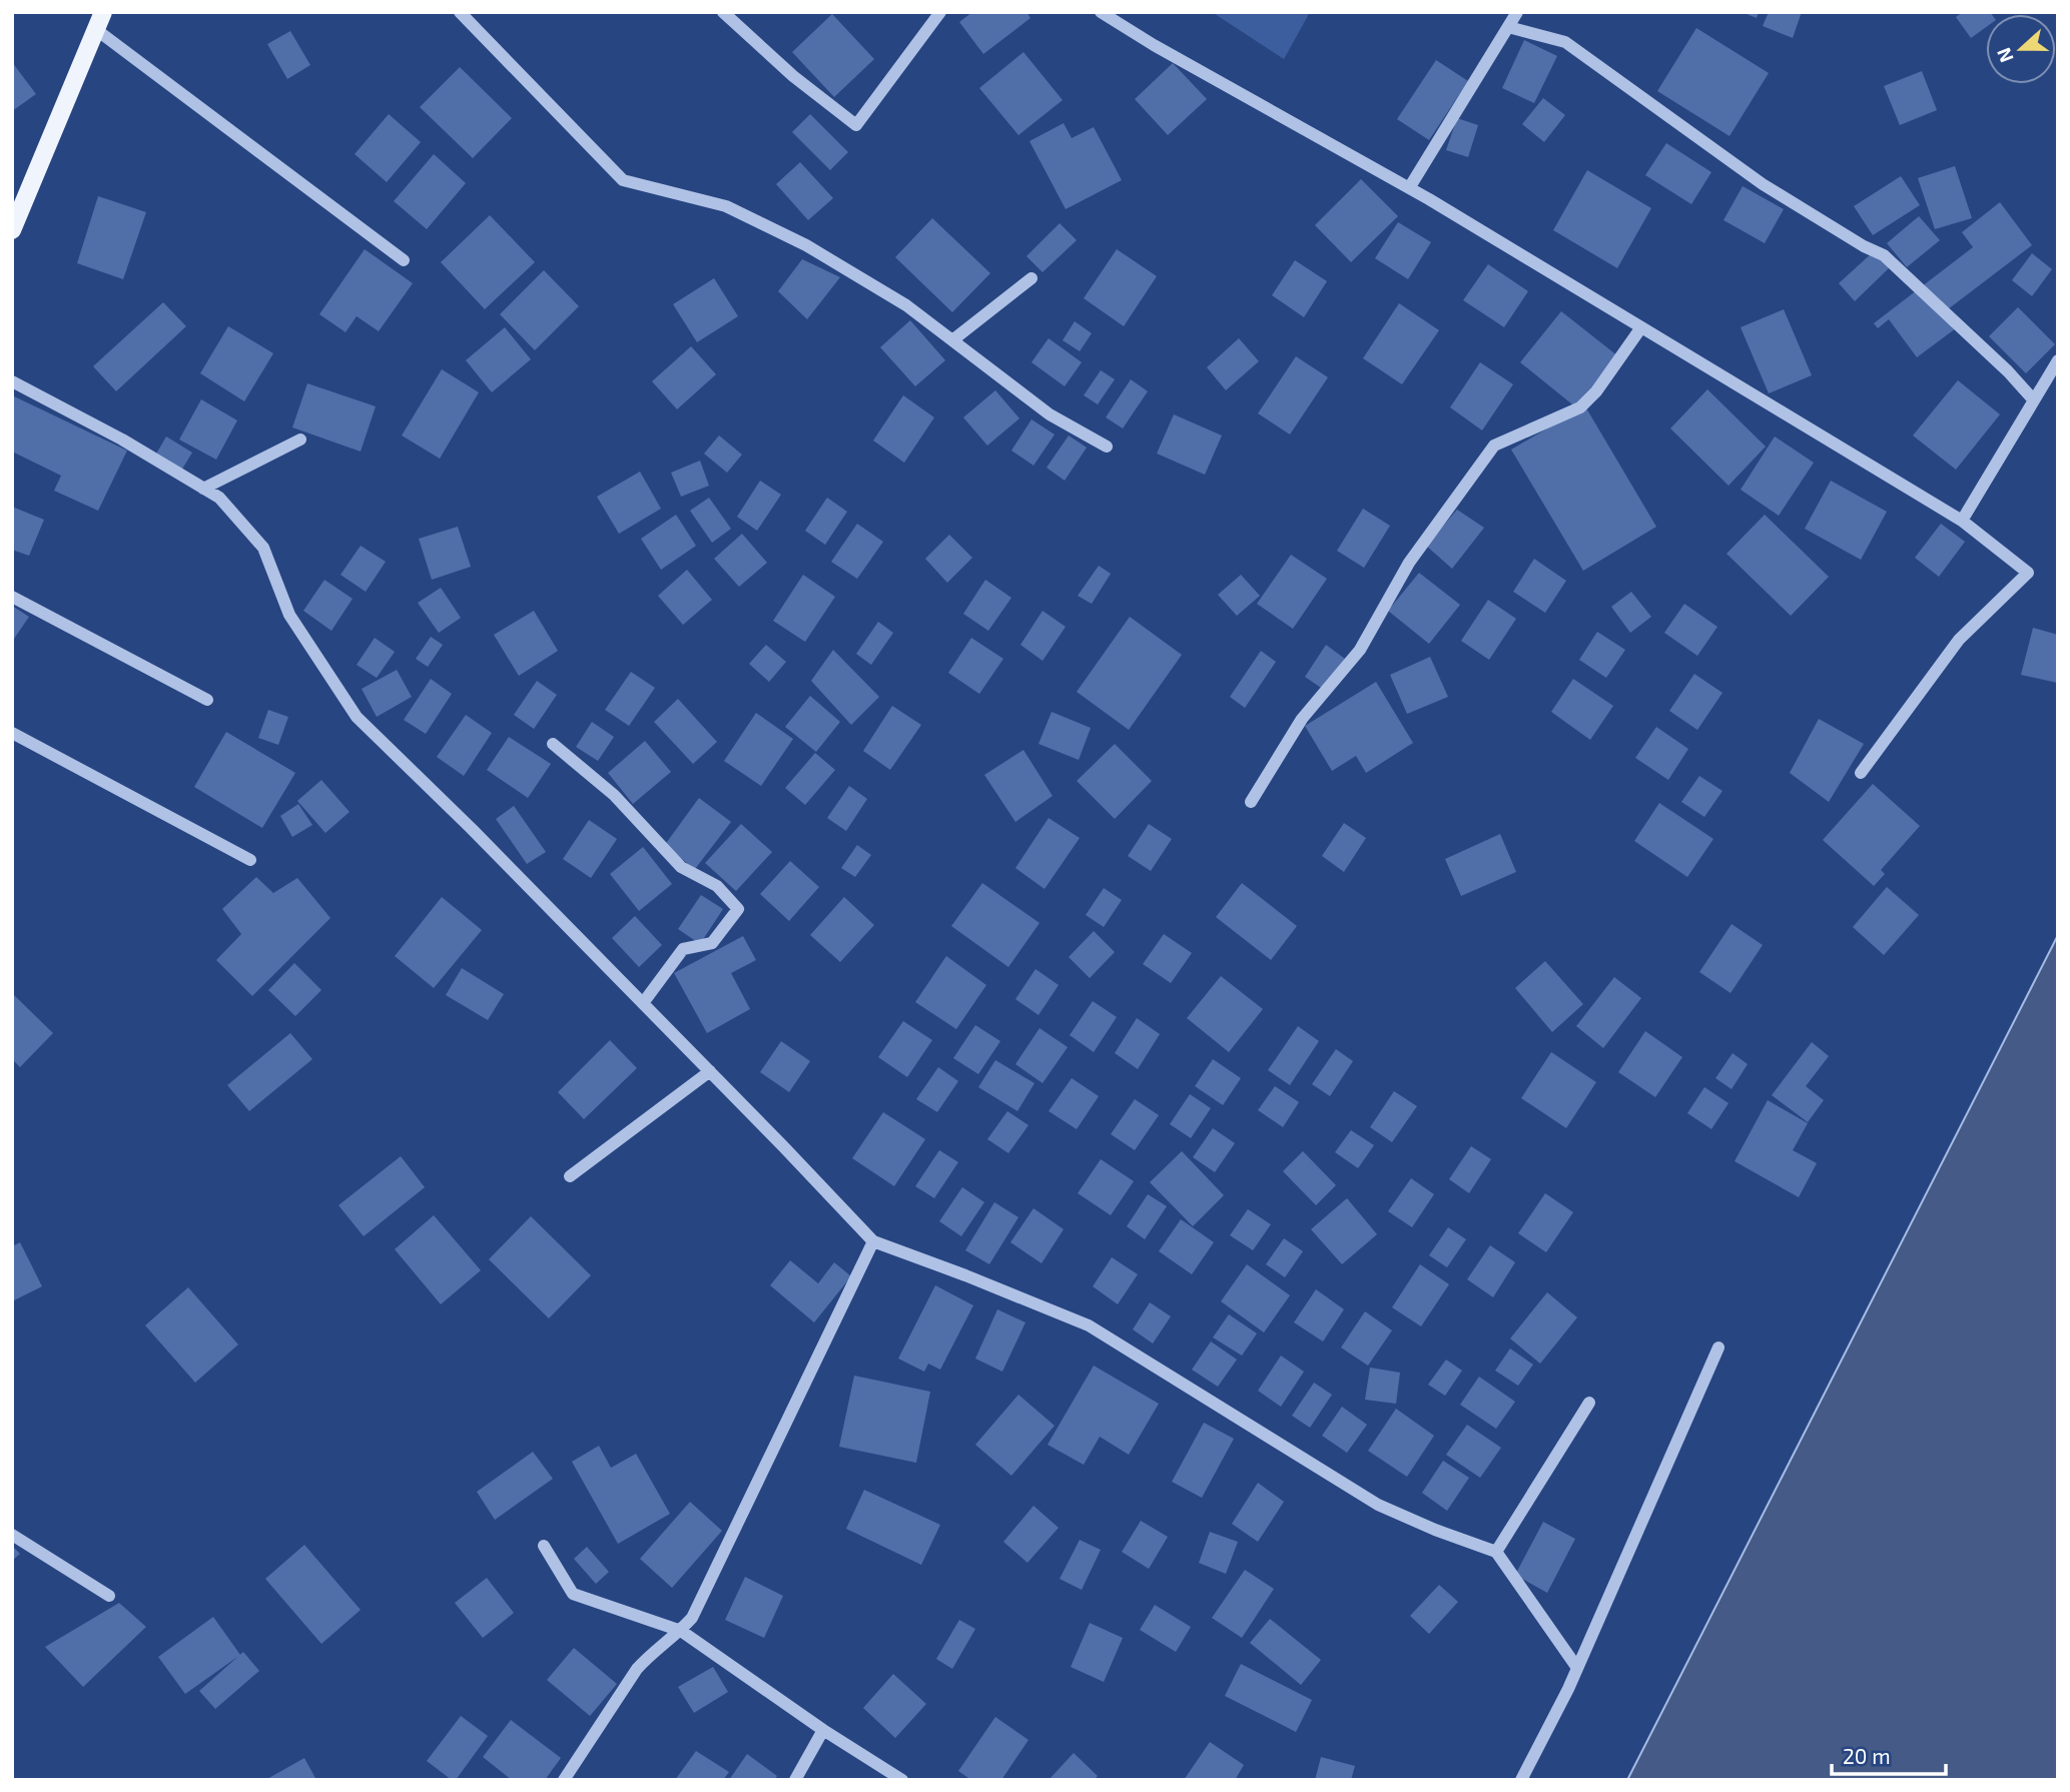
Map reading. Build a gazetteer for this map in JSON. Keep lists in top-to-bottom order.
{
  "scale_bar": "20 m",
  "north": "left"
}
